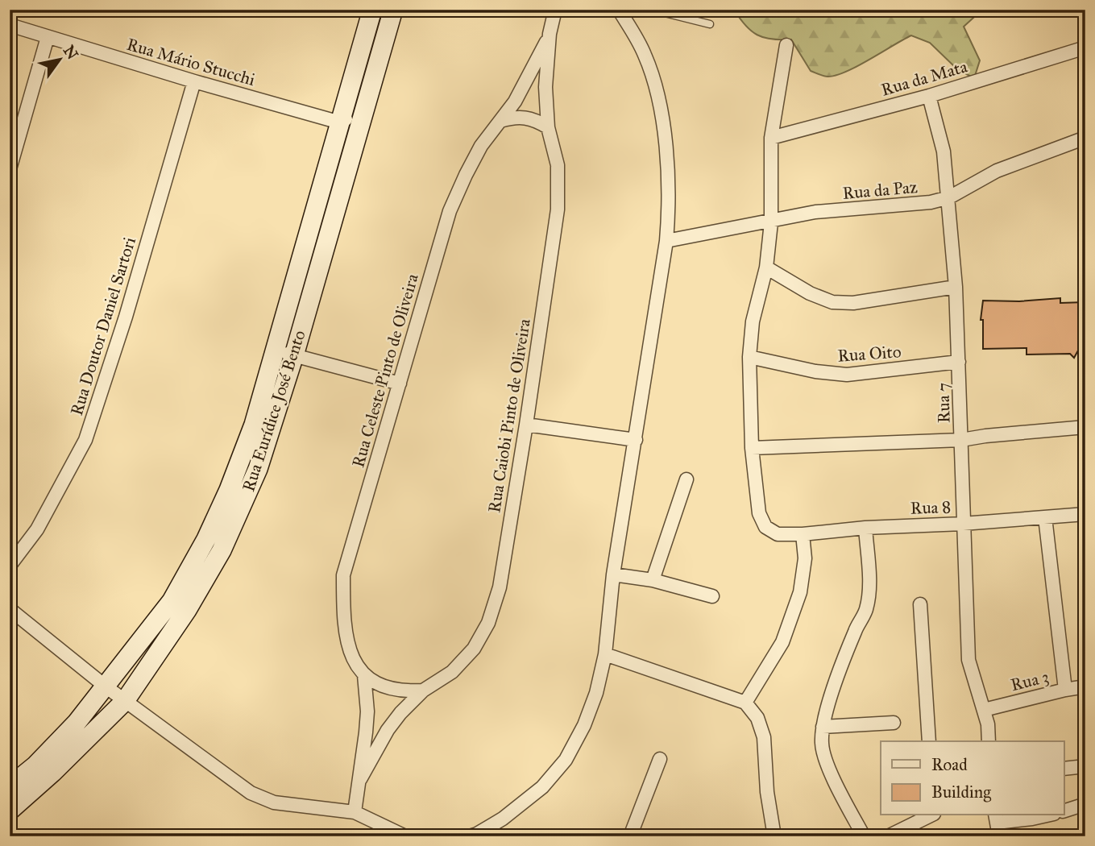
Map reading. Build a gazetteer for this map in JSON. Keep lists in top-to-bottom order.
{
  "streets": {
    "street": [
      "Rua Mário Stucchi",
      "Rua da Mata",
      "Rua da Paz",
      "Rua Doutor Daniel Sartori",
      "Rua Oito",
      "Rua Celeste Pinto de Oliveira",
      "Rua 7",
      "Rua Eurídice José Bento",
      "Rua Caiobi Pinto de Oliveira",
      "Rua 8",
      "Rua 3"
    ]
  },
  "crossings": [
    ["Rua Mário Stucchi", "Rua Doutor Daniel Sartori"],
    ["Rua Mário Stucchi", "Rua Eurídice José Bento"],
    ["Rua da Mata", "Rua 7"],
    ["Rua da Paz", "Rua 7"],
    ["Rua Oito", "Rua 7"],
    ["Rua Celeste Pinto de Oliveira", "Rua Caiobi Pinto de Oliveira"],
    ["Rua 7", "Rua 8"],
    ["Rua 7", "Rua 3"]
  ],
  "legend": ["Road", "Building"],
  "north": "top right"
}
